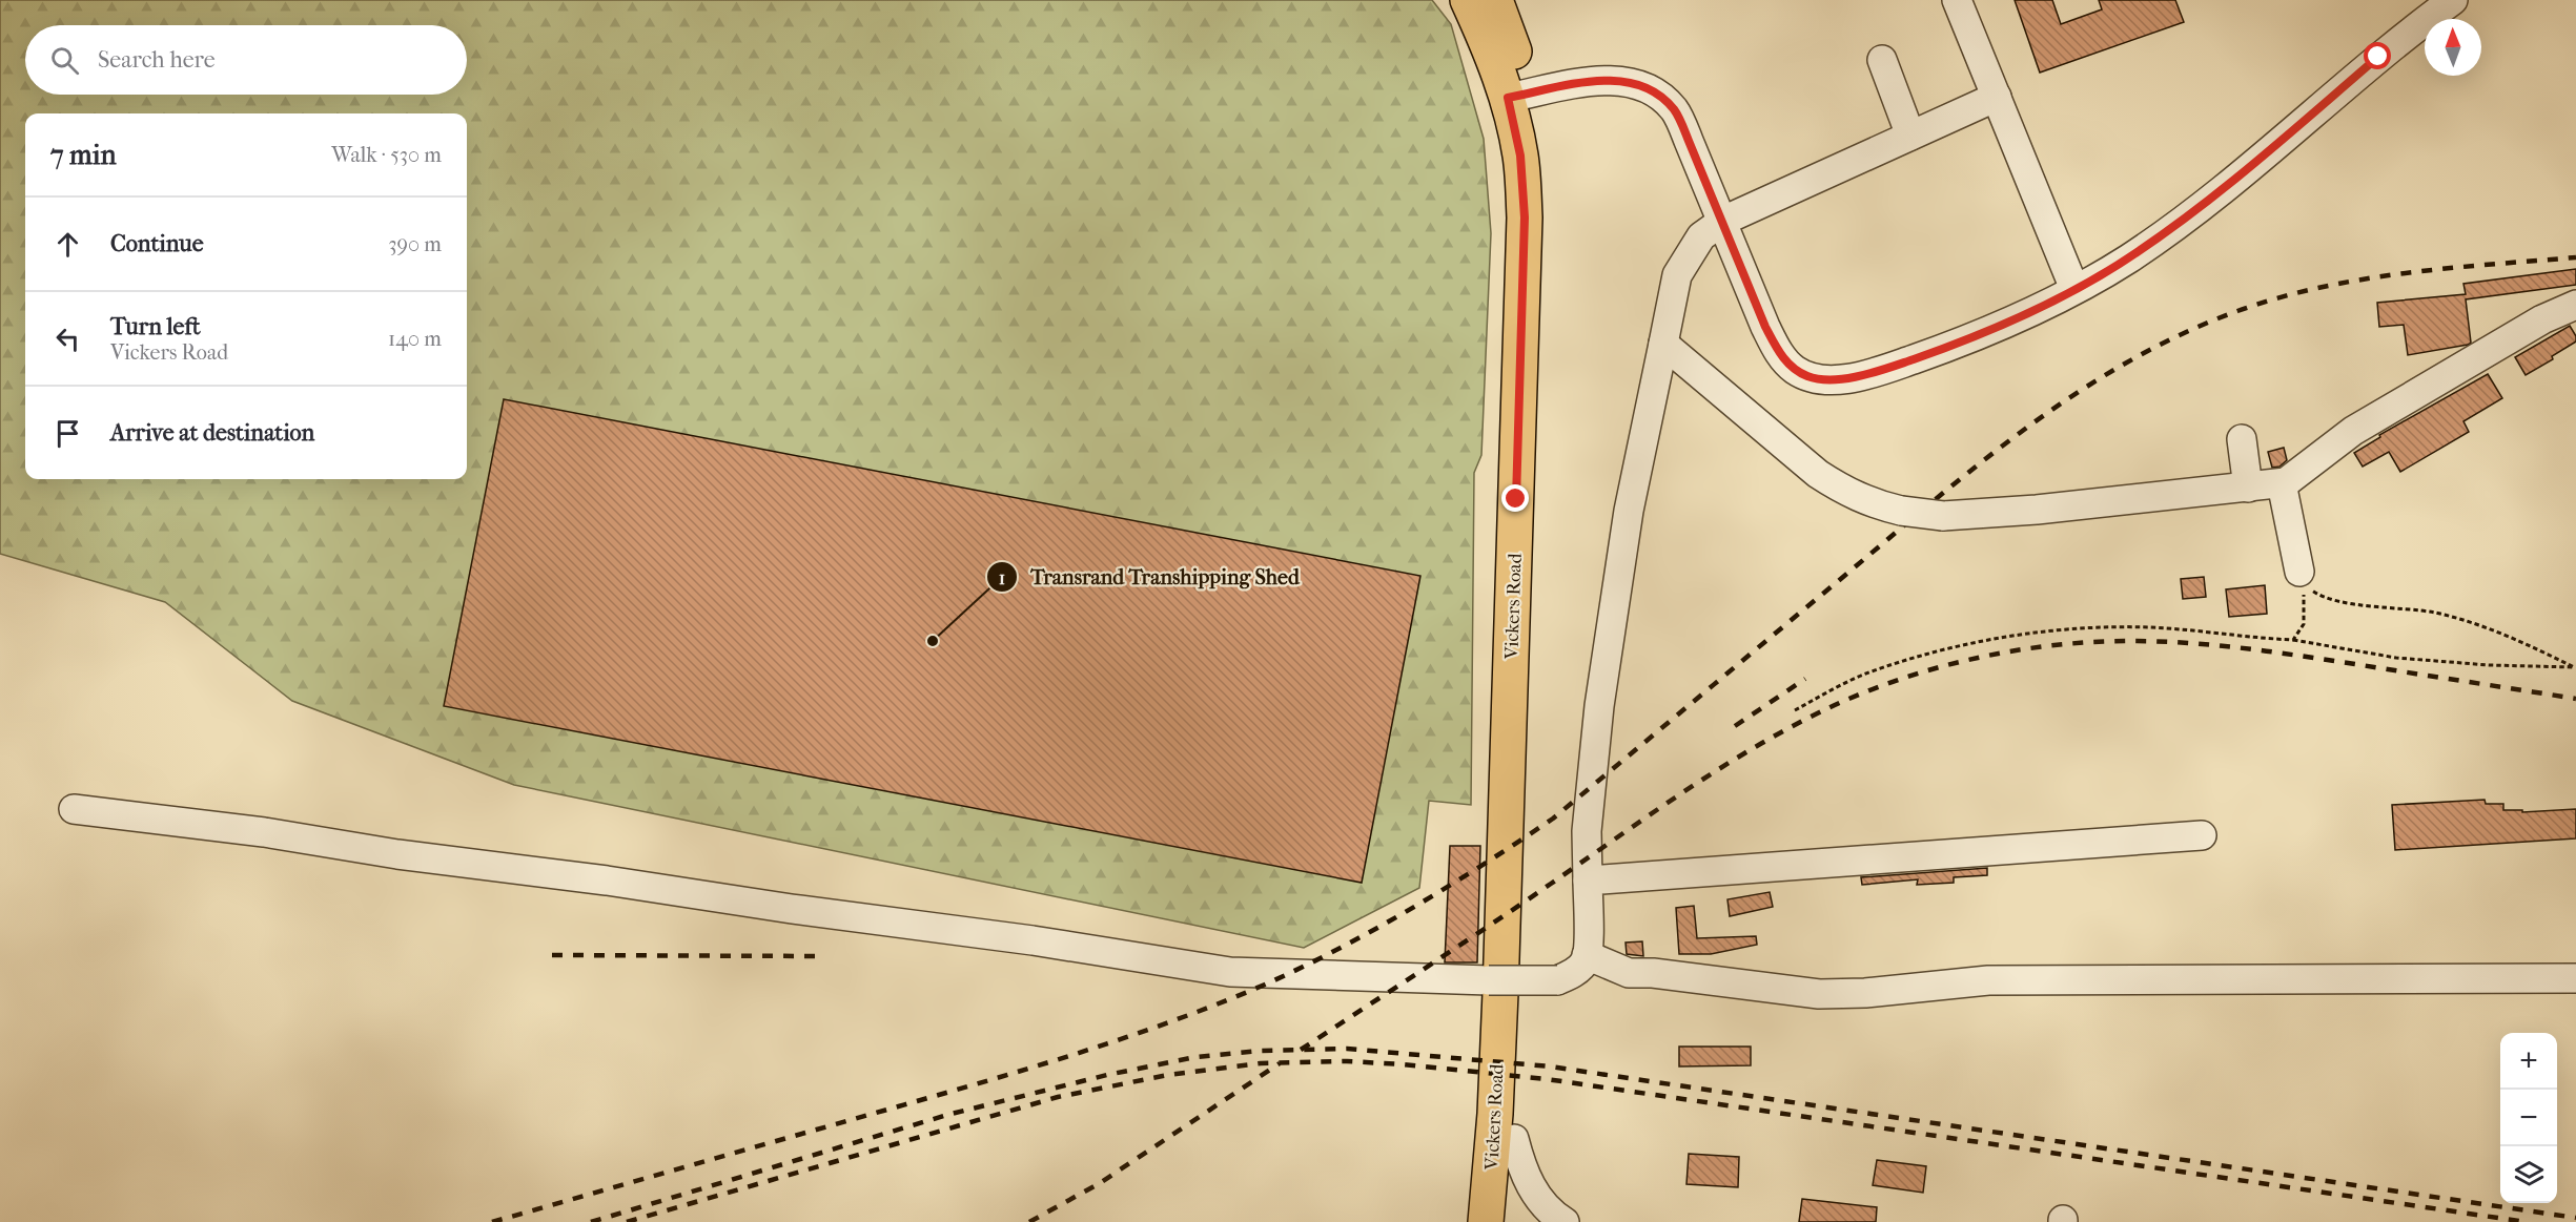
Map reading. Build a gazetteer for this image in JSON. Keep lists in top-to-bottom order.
{
  "streets": {
    "main road": ["Vickers Road"]
  },
  "places": ["Transrand Transhipping Shed"],
  "north": "top",
  "page": {
    "search": "Search here",
    "heading": ["7 min", "Walk · 530 m"],
    "list": [
      ["Continue", "390 m"],
      ["Turn left", "Vickers Road", "140 m"],
      "Arrive at destination"
    ],
    "map_buttons": ["+", "−"]
  }
}
